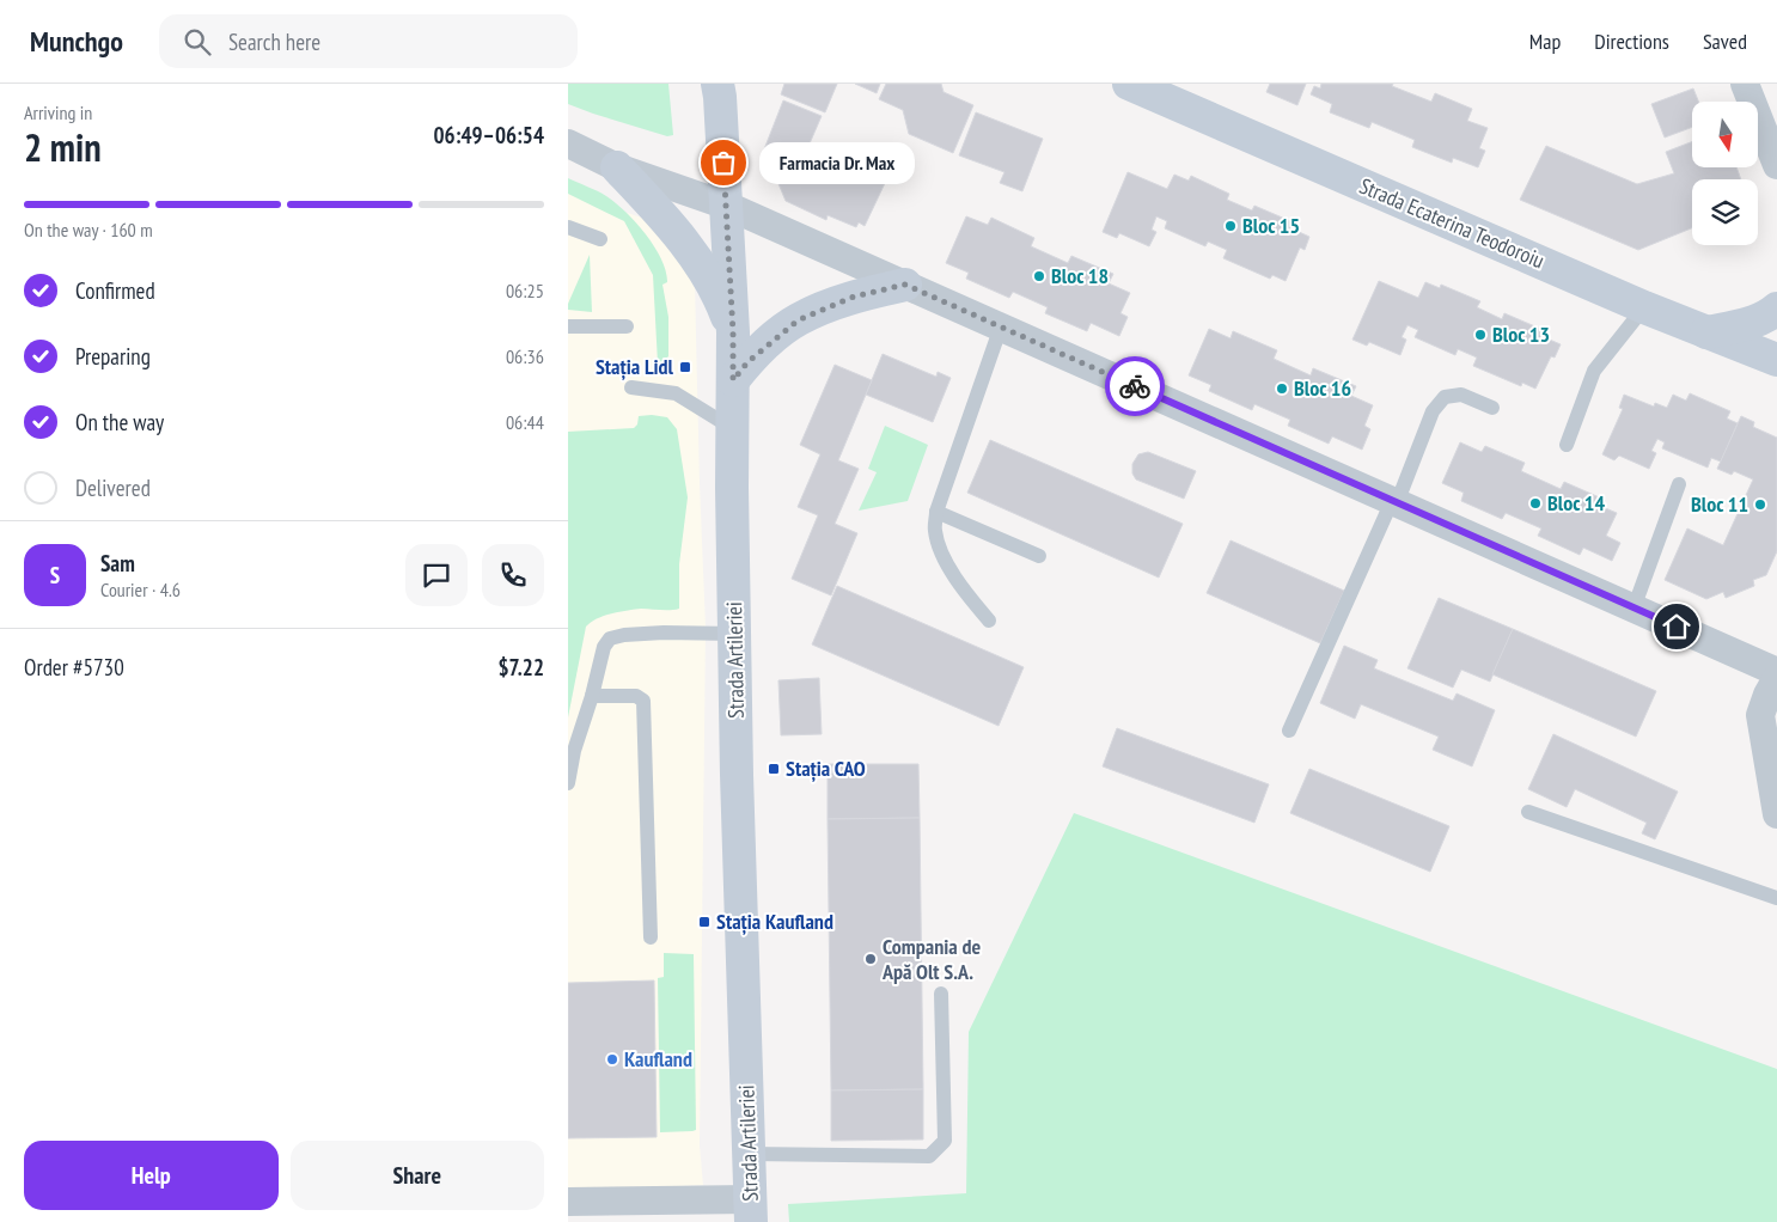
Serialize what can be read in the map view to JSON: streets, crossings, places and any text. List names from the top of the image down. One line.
{"streets":{"main road":["Strada Ecaterina Teodoroiu","Strada Artileriei"]},"places":{"other":["Farmacia Dr. Max","Bloc 15","Bloc 18","Bloc 13","Bloc 16","Bloc 14","Bloc 11","Compania de Apă Olt S.A.","Kaufland"],"transit":["Stația Lidl","Stația CAO","Stația Kaufland"]},"north":"bottom","page":{"header":"Munchgo","search":"Search here","nav":["Map","Directions","Saved"],"heading":["2 min","Arriving in","06:49–06:54"],"panel":["Sam","Courier · 4.6","Order #5730","$7.22"],"bubble":"Farmacia Dr. Max","bar":"On the way · 160 m","list":[["Confirmed","06:25"],["Preparing","06:36"],["On the way","06:44"],"Delivered"],"round":"S","buttons":["Help","Share"]}}
